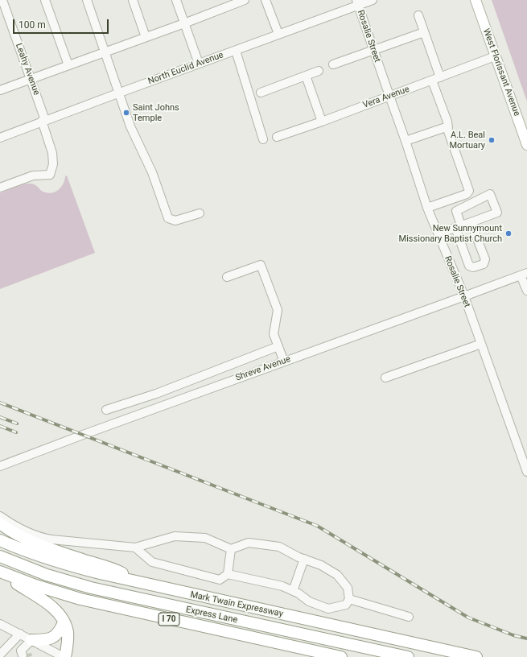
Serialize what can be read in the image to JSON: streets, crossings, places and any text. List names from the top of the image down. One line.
{"streets":{"highway":["Mark Twain Expressway","Express Lane","I 70"],"main road":["West Florissant Avenue"],"street":["Rosalie Street","North Euclid Avenue","Leahy Avenue","Vera Avenue","Shreve Avenue"]},"crossings":[["Rosalie Street","North Euclid Avenue"],["Rosalie Street","Vera Avenue"],["Rosalie Street","Shreve Avenue"],["North Euclid Avenue","Leahy Avenue"],["West Florissant Avenue","Vera Avenue"]],"places":["Saint Johns Temple","A.L. Beal Mortuary","New Sunnymount Missionary Baptist Church"],"scale_bar":"100 m"}
